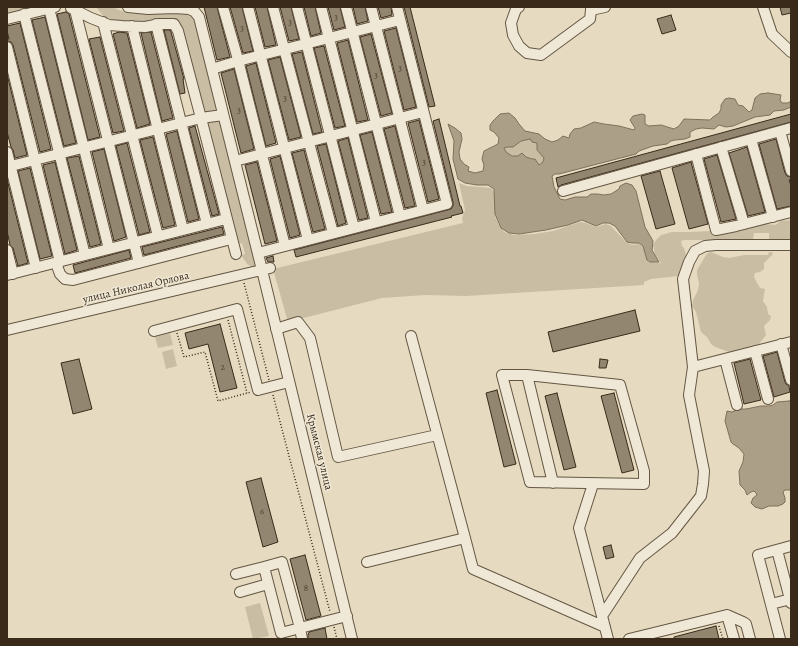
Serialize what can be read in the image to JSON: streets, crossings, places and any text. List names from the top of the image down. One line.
{"streets":{"street":["улица Николая Орлова","Крымская улица"]},"crossings":[["улица Николая Орлова","Крымская улица"]],"house_numbers":["3","3","3","3","3","3","3","3","2","6","8"]}
